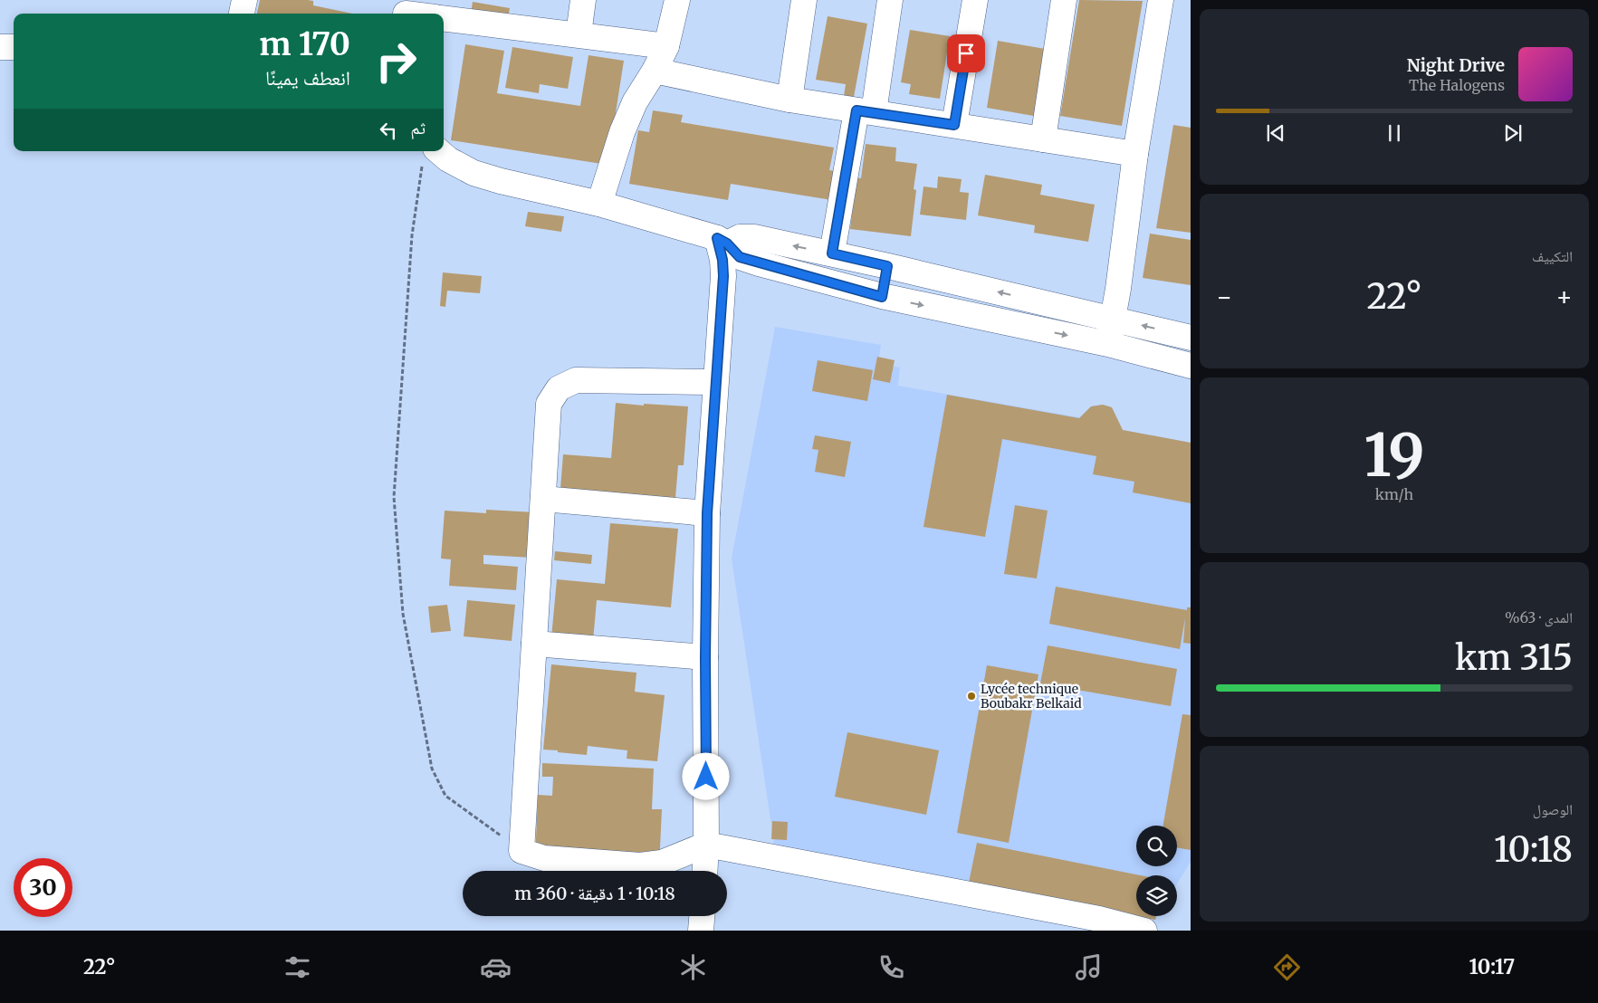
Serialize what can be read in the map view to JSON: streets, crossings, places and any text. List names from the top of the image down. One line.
{"places":["Lycée technique Boubakr Belkaid"],"page":{"turn":["170 m","انعطف يمينًا"],"song":["Night Drive","The Halogens"],"then":"ثم","tile":["التكييف",["19","km/h"],["المدى · 63%","315 km"],["الوصول","10:18"]],"heat":["−","22°","+"],"limit":"30","trip":"10:18 · 1 دقيقة · 360 m","tabs":["10:17","22°"]}}
